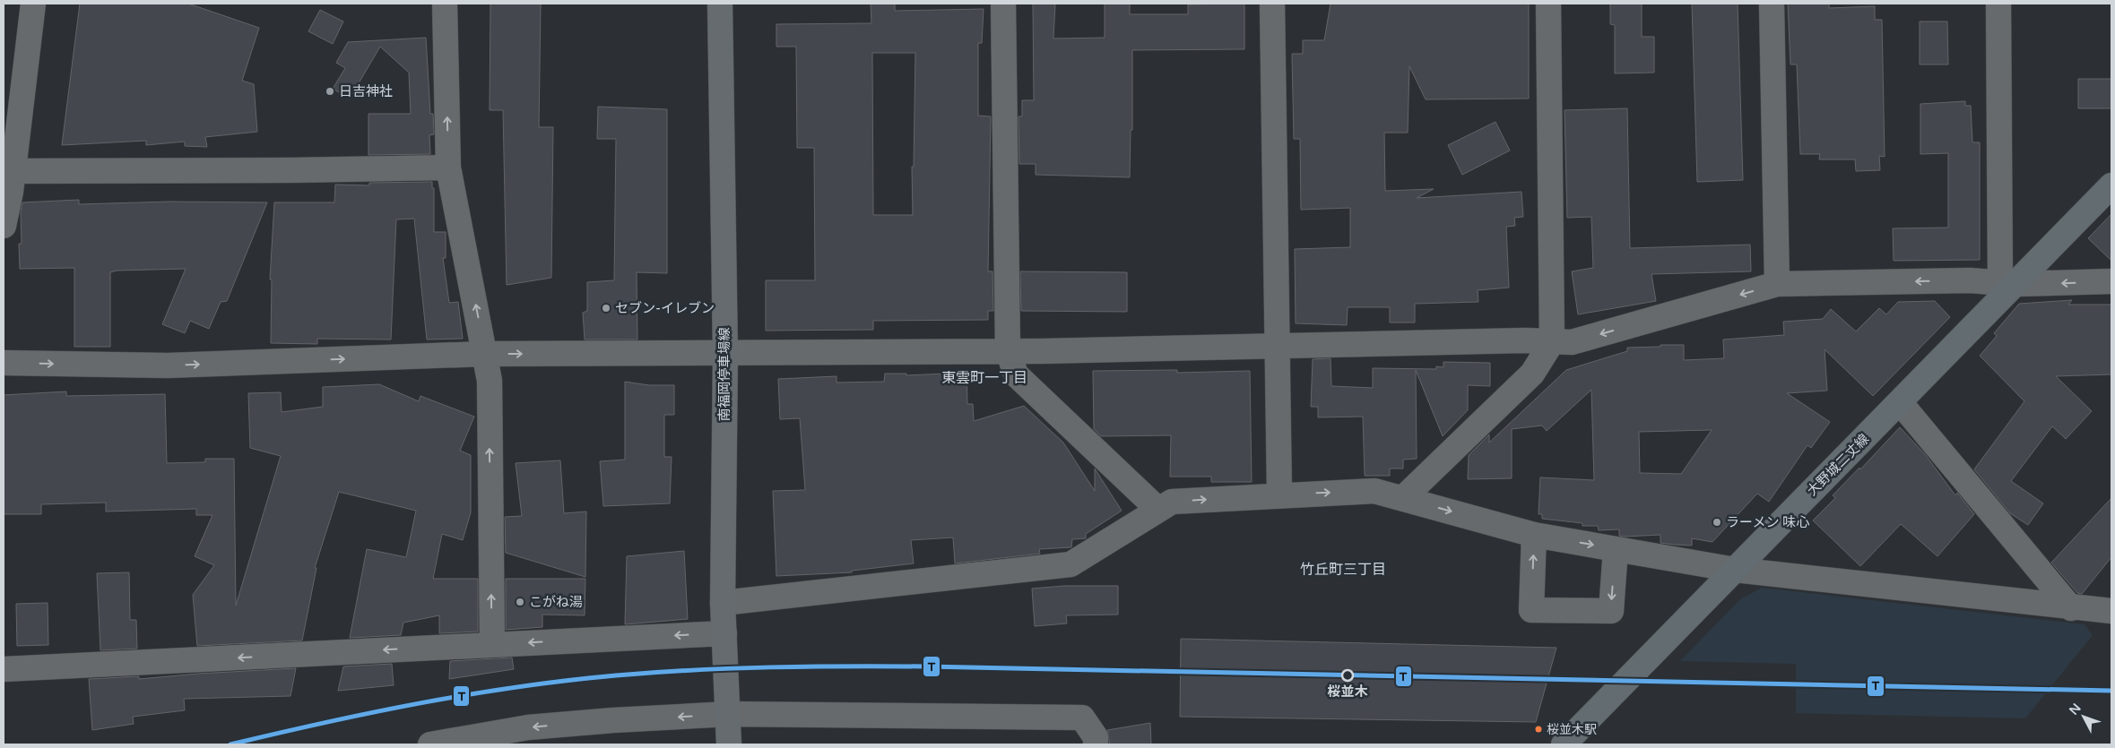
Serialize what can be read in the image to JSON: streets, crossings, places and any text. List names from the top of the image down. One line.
{"streets":{"main road":["南福岡停車場線","大野城二丈線"]},"districts":["東雲町一丁目","竹丘町三丁目"],"places":["日吉神社","セブン-イレブン","ラーメン 味心","こがね湯","桜並木","桜並木駅"],"lines":["transit line T"],"north":"top left"}
